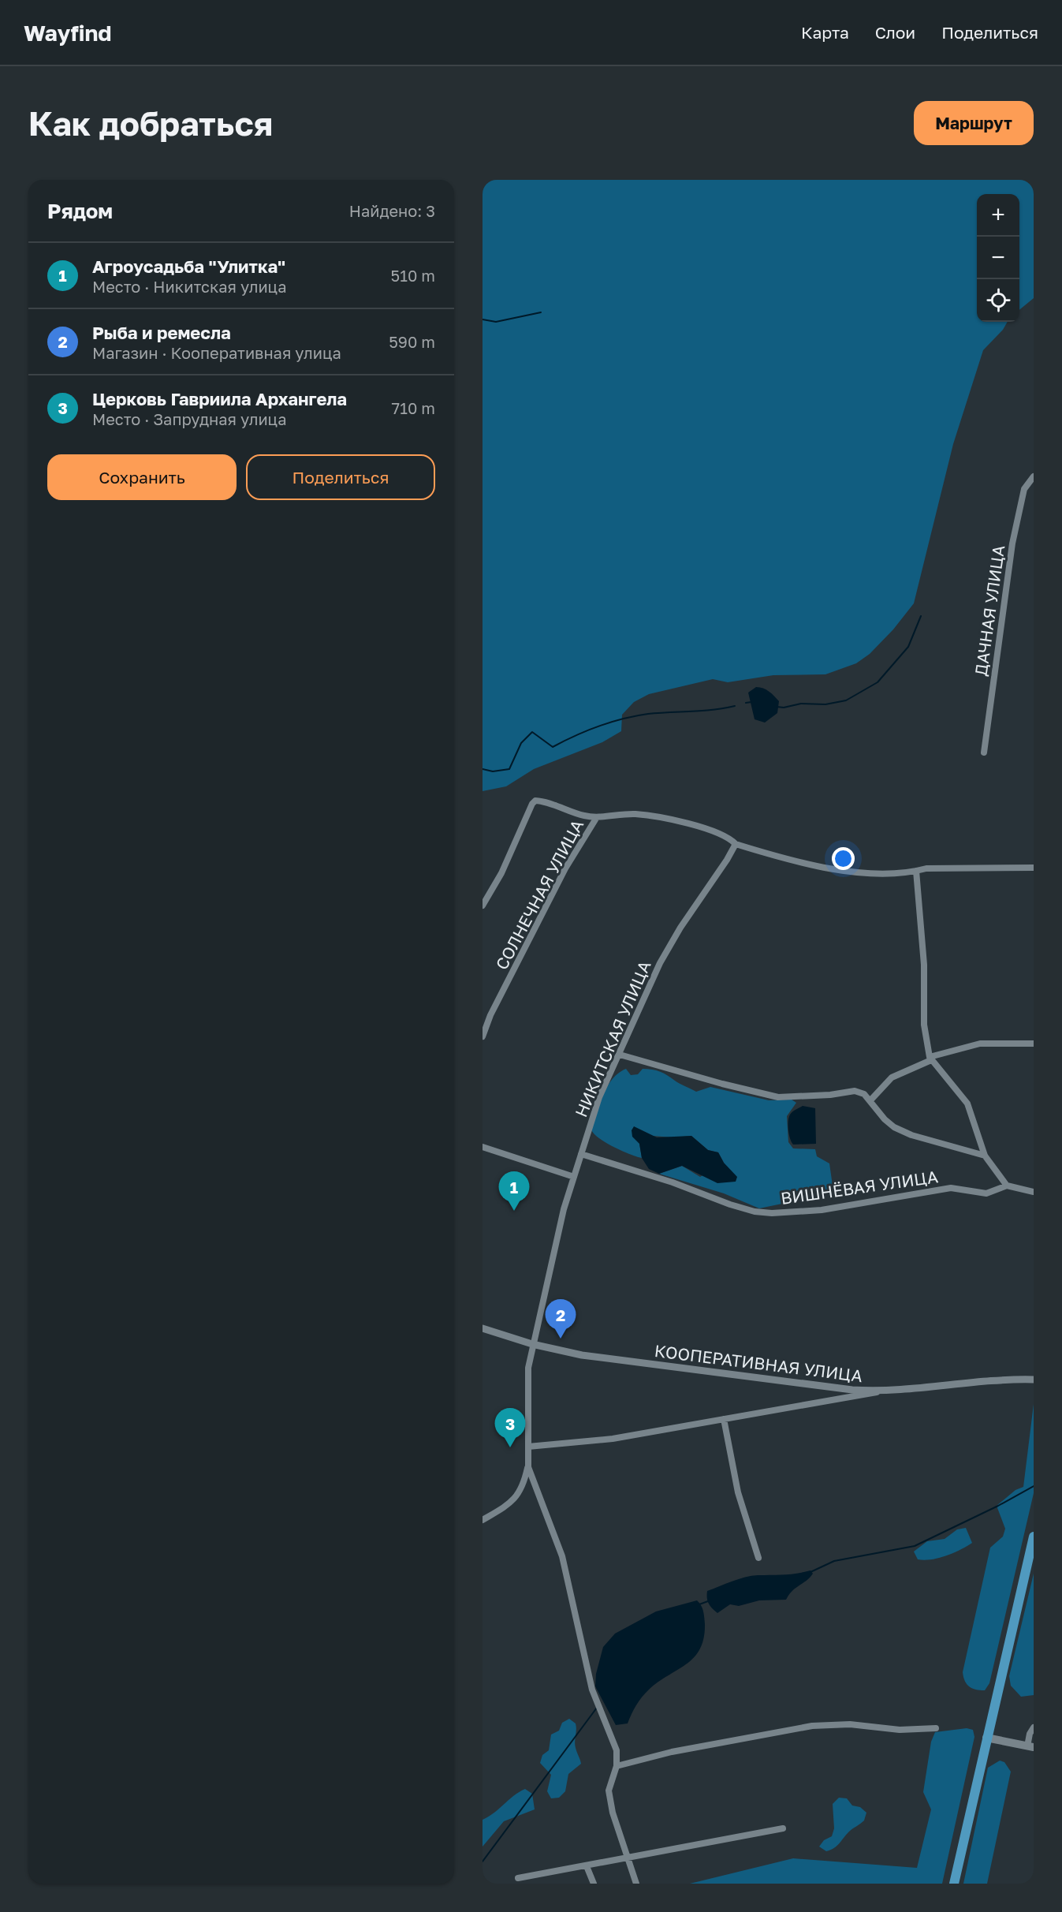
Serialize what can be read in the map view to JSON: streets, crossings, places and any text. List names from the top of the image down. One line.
{"streets":{"street":["ДАЧНАЯ УЛИЦА","СОЛНЕЧНАЯ УЛИЦА","НИКИТСКАЯ УЛИЦА","ВИШНЁВАЯ УЛИЦА","КООПЕРАТИВНАЯ УЛИЦА"]},"crossings":[["НИКИТСКАЯ УЛИЦА","ВИШНЁВАЯ УЛИЦА"],["НИКИТСКАЯ УЛИЦА","КООПЕРАТИВНАЯ УЛИЦА"]],"page":{"header":"Wayfind","nav":["Карта","Слои","Поделиться"],"buttons":["Маршрут",["Сохранить","Поделиться"]],"title":"Как добраться","heading":["Рядом","Найдено: 3"],"map_buttons":["+","−"],"list":[{"mark":"1","name":"Агроусадьба \"Улитка\"","note":"Место · Никитская улица","value":"510 m"},{"mark":"2","name":"Рыба и ремесла","note":"Магазин · Кооперативная улица","value":"590 m"},{"mark":"3","name":"Церковь Гавриила Архангела","note":"Место · Запрудная улица","value":"710 m"}],"pins":["1","2","3"]}}
